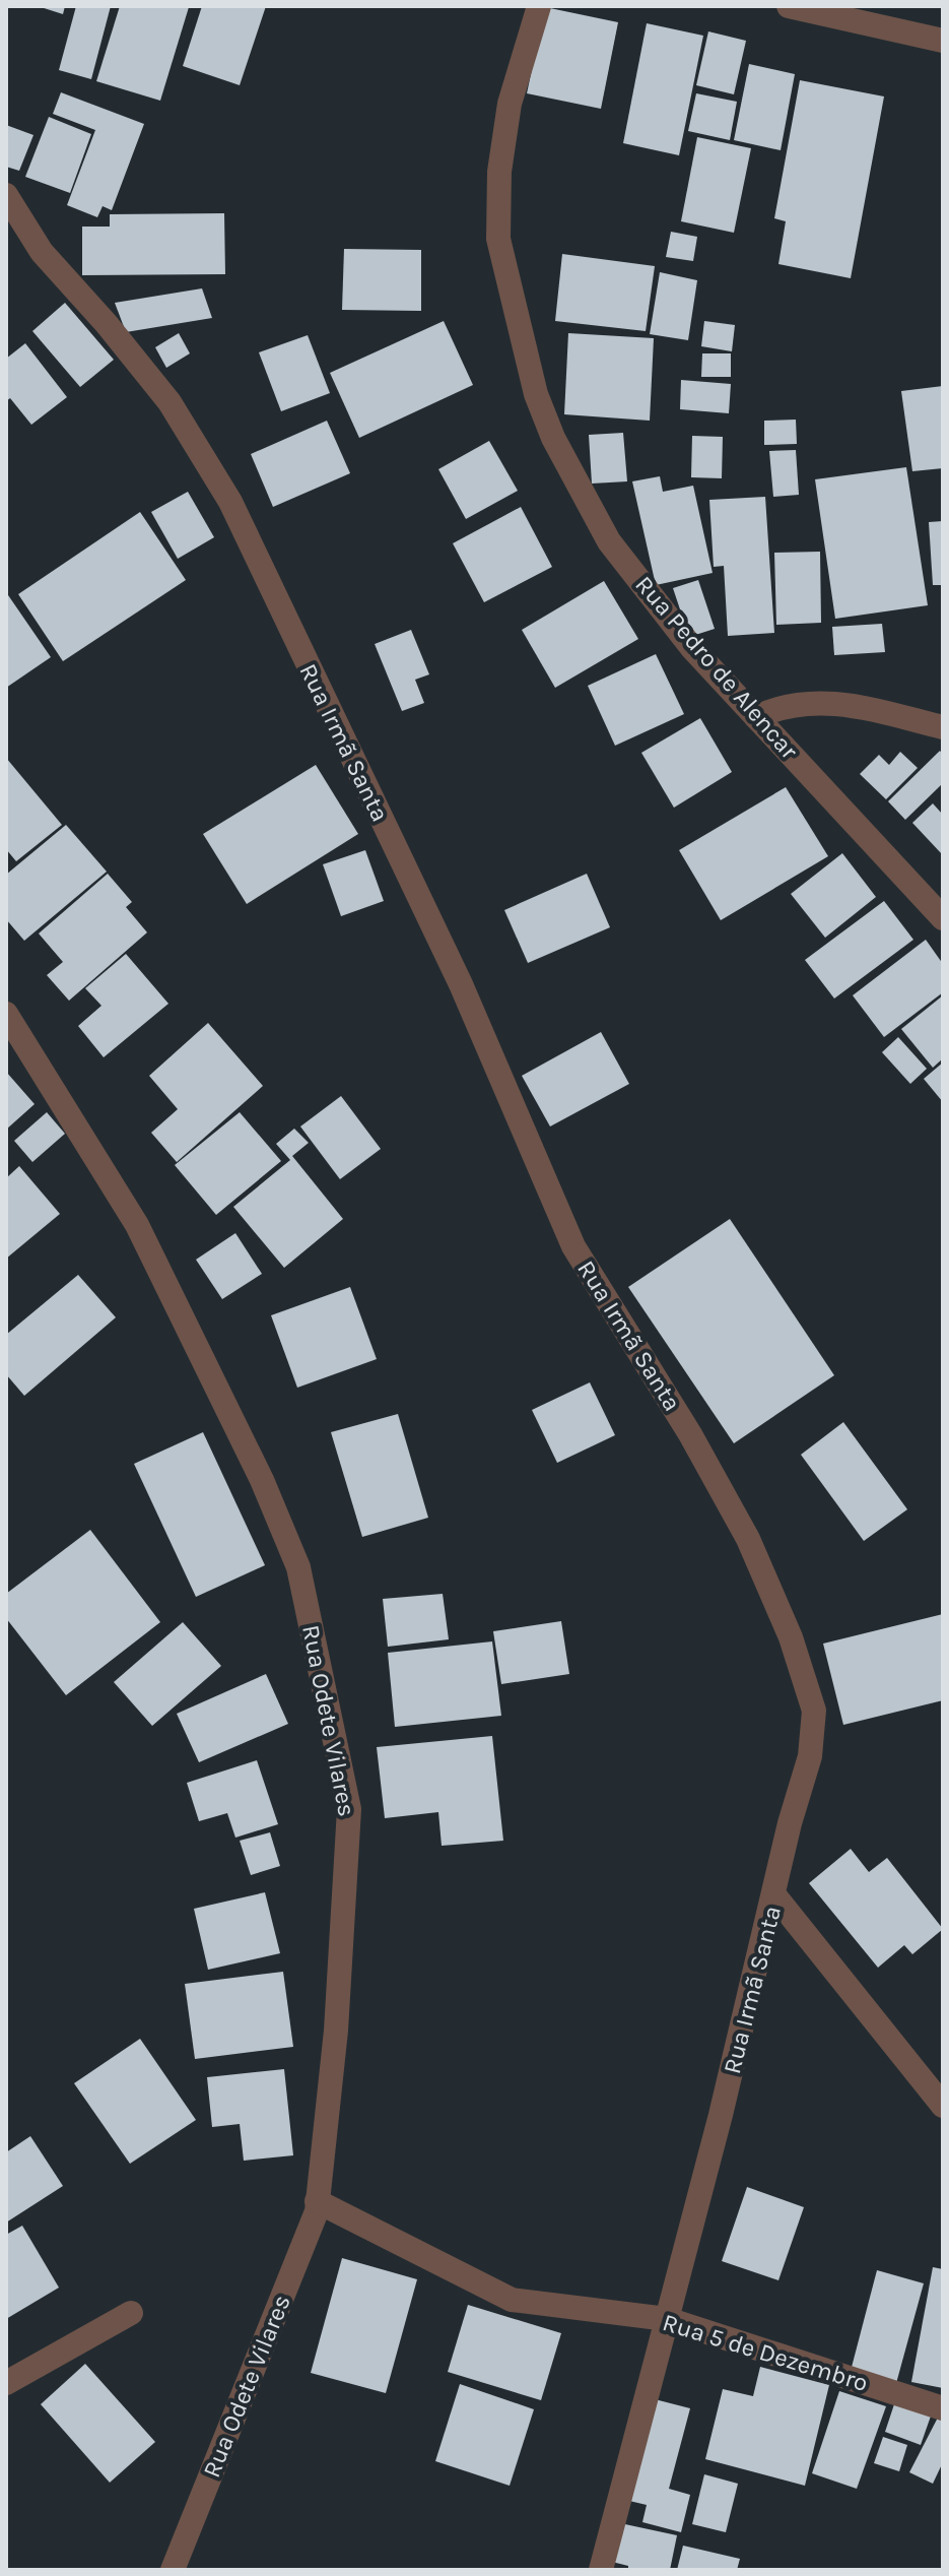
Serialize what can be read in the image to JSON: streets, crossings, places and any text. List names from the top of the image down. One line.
{"streets":{"street":["Rua Pedro de Alencar","Rua Irmã Santa","Rua Odete Vilares","Rua 5 de Dezembro"]},"crossings":[["Rua Irmã Santa","Rua 5 de Dezembro"],["Rua Odete Vilares","Rua 5 de Dezembro"]]}
